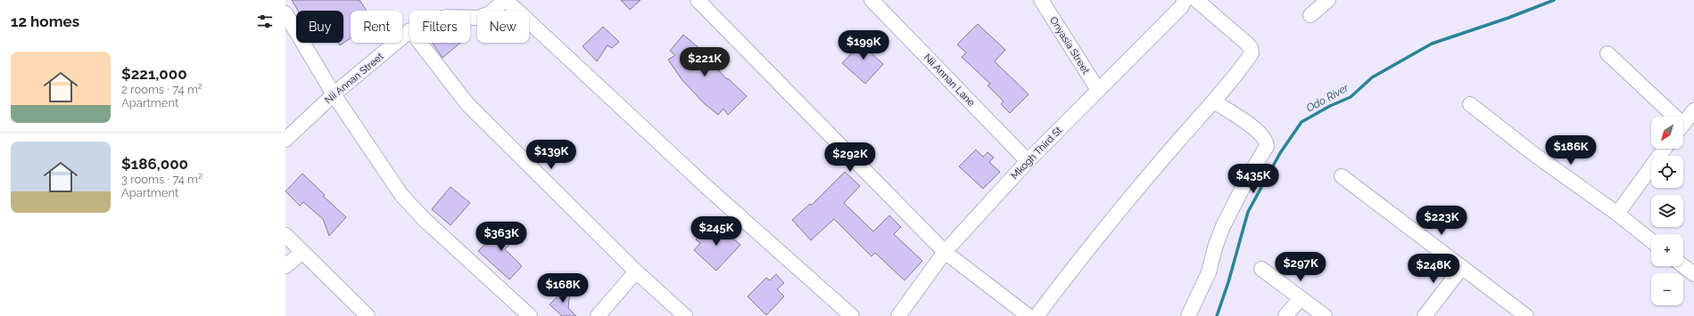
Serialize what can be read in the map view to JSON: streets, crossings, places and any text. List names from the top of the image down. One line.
{"streets":{"street":["Onyasia Street","Nii Annan Street","Nii Annan Lane","Mkogh Third St"]},"crossings":[["Onyasia Street","Mkogh Third St"],["Nii Annan Lane","Mkogh Third St"]],"water":["Odo River"],"north":"bottom left","page":{"heading":"12 homes","chip":["Buy","Rent","Filters","New"],"price":["$199K","$221K","$186K","$139K","$292K","$435K","$223K","$245K","$363K","$297K","$248K","$168K"],"list":[{"name":"$221,000","note":"2 rooms · 74 m² · Apartment"},{"name":"$186,000","note":"3 rooms · 74 m² · Apartment"}],"map_buttons":["+","−"]}}
